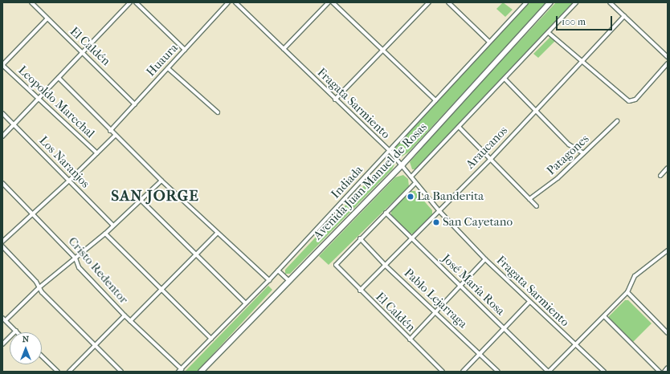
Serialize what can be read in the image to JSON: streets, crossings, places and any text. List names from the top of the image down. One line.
{"streets":{"main road":["Avenida Juan Manuel de Rosas"],"street":["El Caldén","Huaura","Leopoldo Marechal","Fragata Sarmiento","Araucanos","Patagones","Los Naranjos","Indiada","Cristo Redentor","José María Rosa","Pablo Lejarraga"]},"crossings":[["El Caldén","Huaura"],["El Caldén","Araucanos"],["El Caldén","Pablo Lejarraga"],["Fragata Sarmiento","Araucanos"],["Fragata Sarmiento","Avenida Juan Manuel de Rosas"],["Fragata Sarmiento","Indiada"],["Araucanos","José María Rosa"],["Araucanos","Pablo Lejarraga"],["Indiada","Cristo Redentor"]],"districts":["SAN JORGE"],"places":["La Banderita","San Cayetano"],"scale_bar":"100 m","north":"top"}
